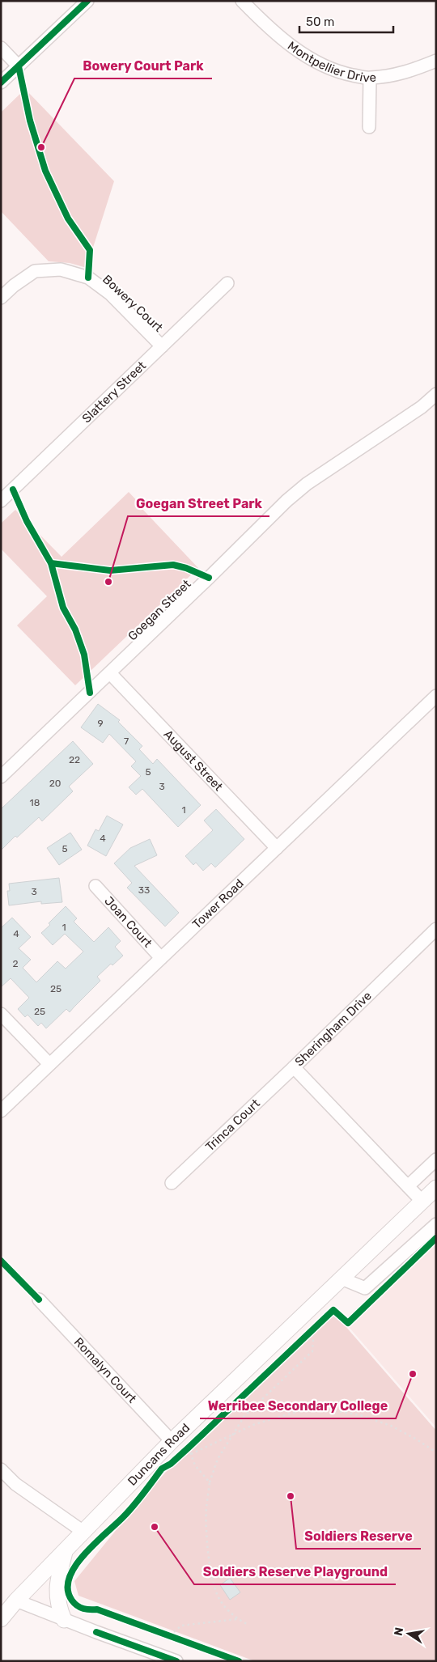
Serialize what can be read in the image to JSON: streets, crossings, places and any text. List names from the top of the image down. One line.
{"streets":{"main road":["Duncans Road"],"street":["Montpellier Drive","Bowery Court","Slattery Street","Goegan Street","August Street","Tower Road","Joan Court","Sheringham Drive","Trinca Court","Romalyn Court"]},"crossings":[["Bowery Court","Slattery Street"],["Goegan Street","August Street"],["August Street","Tower Road"],["Tower Road","Joan Court"],["Sheringham Drive","Trinca Court"],["Sheringham Drive","Duncans Road"],["Romalyn Court","Duncans Road"]],"places":["Bowery Court Park","Goegan Street Park","Werribee Secondary College","Soldiers Reserve","Soldiers Reserve Playground"],"house_numbers":["9","7","22","5","20","3","18","1","4","5","33","3","1","4","2","25","25"],"scale_bar":"50 m","north":"left"}
